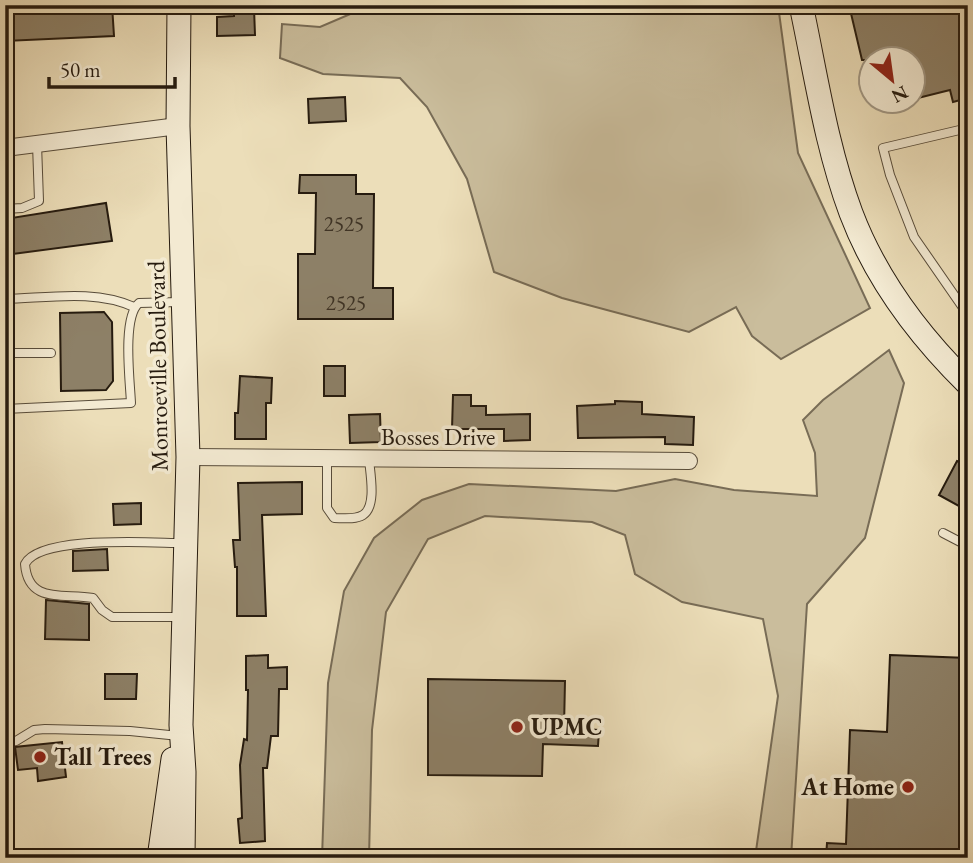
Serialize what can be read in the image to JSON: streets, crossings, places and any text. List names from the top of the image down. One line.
{"streets":{"main road":["Monroeville Boulevard"],"street":["Bosses Drive"]},"crossings":[["Monroeville Boulevard","Bosses Drive"]],"places":["UPMC","Tall Trees","At Home"],"house_numbers":["2525","2525"],"scale_bar":"50 m","north":"bottom right"}
